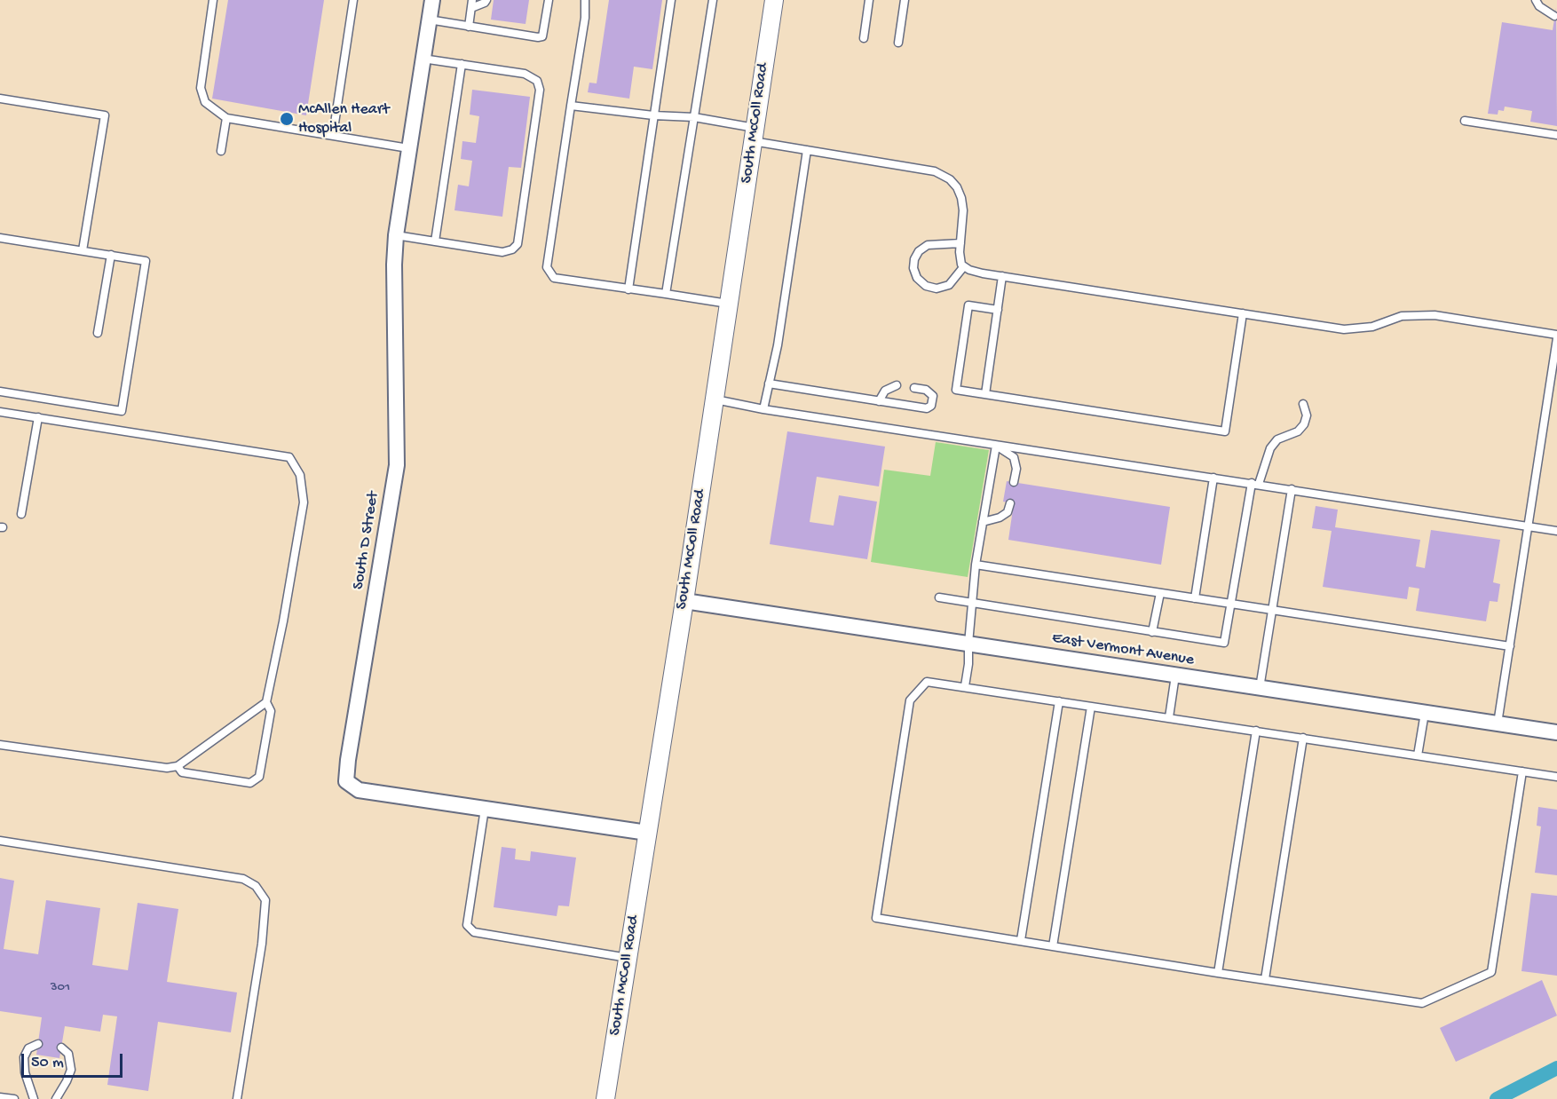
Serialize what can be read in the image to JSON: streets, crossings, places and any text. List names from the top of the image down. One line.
{"streets":{"street":["South McColl Road","South D Street","East Vermont Avenue"]},"crossings":[["South McColl Road","South D Street"],["South McColl Road","East Vermont Avenue"]],"places":["McAllen Heart Hospital"],"house_numbers":["301"],"scale_bar":"50 m"}
